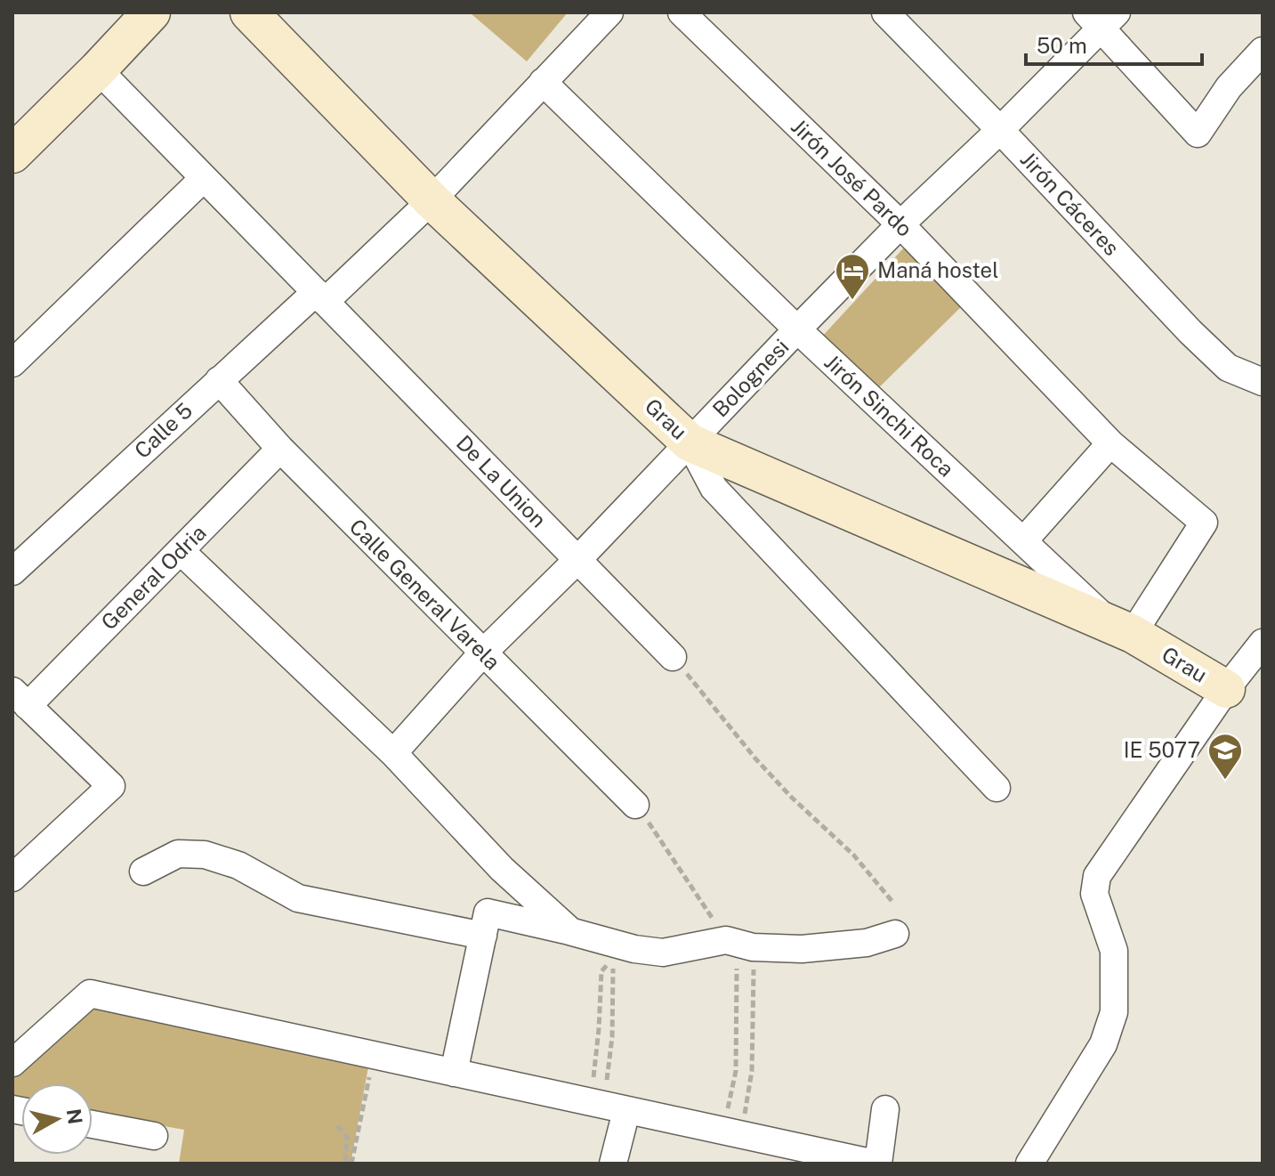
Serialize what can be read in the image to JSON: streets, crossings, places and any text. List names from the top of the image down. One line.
{"streets":{"street":["Jirón José Pardo","Jirón Cáceres","Bolognesi","Jirón Sinchi Roca","Grau","Calle 5","De La Union","General Odria","Calle General Varela"]},"crossings":[["Jirón José Pardo","Bolognesi"],["Jirón José Pardo","Jirón Sinchi Roca"],["Jirón José Pardo","Grau"],["Jirón Cáceres","Bolognesi"],["Bolognesi","Jirón Sinchi Roca"],["Bolognesi","Grau"],["Bolognesi","De La Union"],["Bolognesi","Calle General Varela"],["Jirón Sinchi Roca","Grau"],["Jirón Sinchi Roca","Calle 5"],["Grau","Calle 5"],["Calle 5","De La Union"],["Calle 5","Calle General Varela"],["General Odria","Calle General Varela"]],"places":{"hotel":["Maná hostel"],"school or university":["IE 5077"]},"scale_bar":"50 m","north":"right"}
